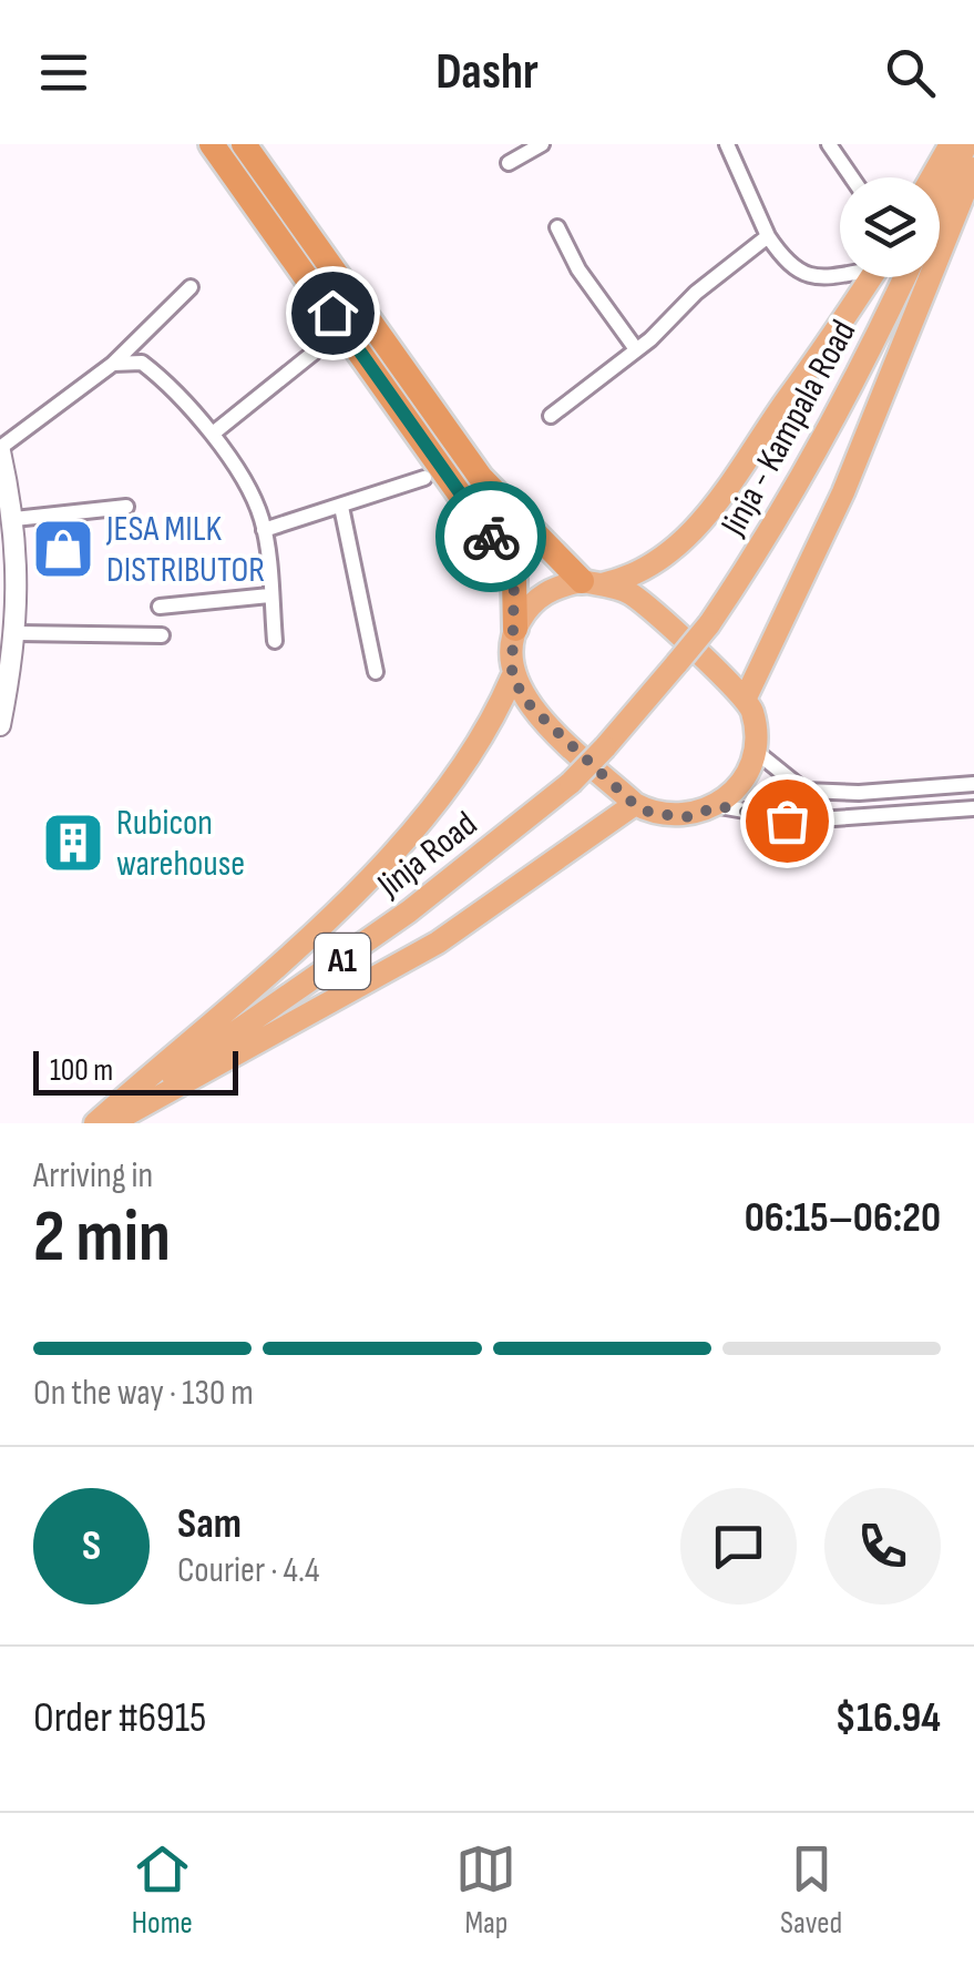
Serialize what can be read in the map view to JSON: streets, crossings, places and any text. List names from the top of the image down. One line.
{"streets":{"highway":["Jinja - Kampala Road","Jinja Road","A1"]},"crossings":[["Jinja - Kampala Road","Jinja Road"]],"places":{"shop":["JESA MILK DISTRIBUTOR"],"building":["Rubicon warehouse"]},"scale_bar":"100 m","page":{"header":"Dashr","scale":"100 m","heading":["2 min","Arriving in","06:15–06:20"],"panel":["Sam","Courier · 4.4","Order #6915","$16.94"],"bar":"On the way · 130 m","round":"S","tabs":["Home","Map","Saved"]}}
